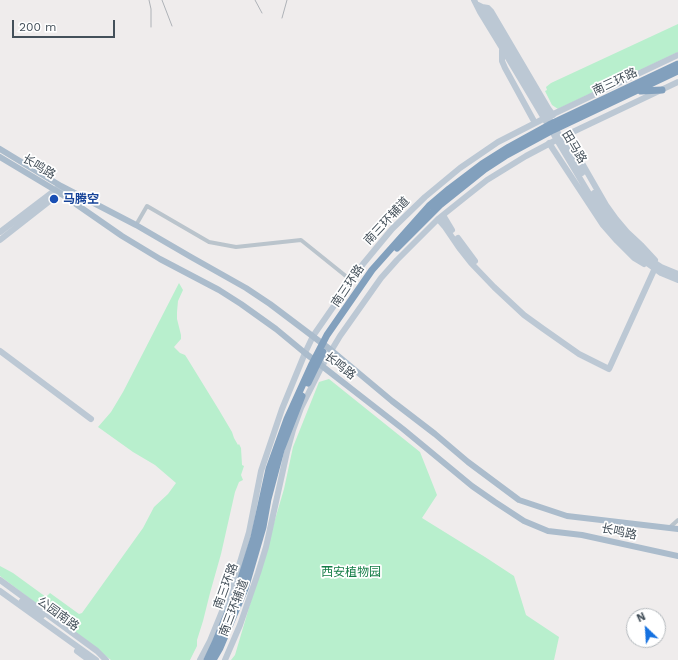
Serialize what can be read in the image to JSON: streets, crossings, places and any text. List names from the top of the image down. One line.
{"streets":{"highway":["南三环路"],"main road":["田马路","长鸣路","南三环辅道","公园南路"]},"crossings":[["长鸣路","南三环辅道"]],"parks":["西安植物园"],"places":["马腾空"],"scale_bar":"200 m","north":"top left"}
